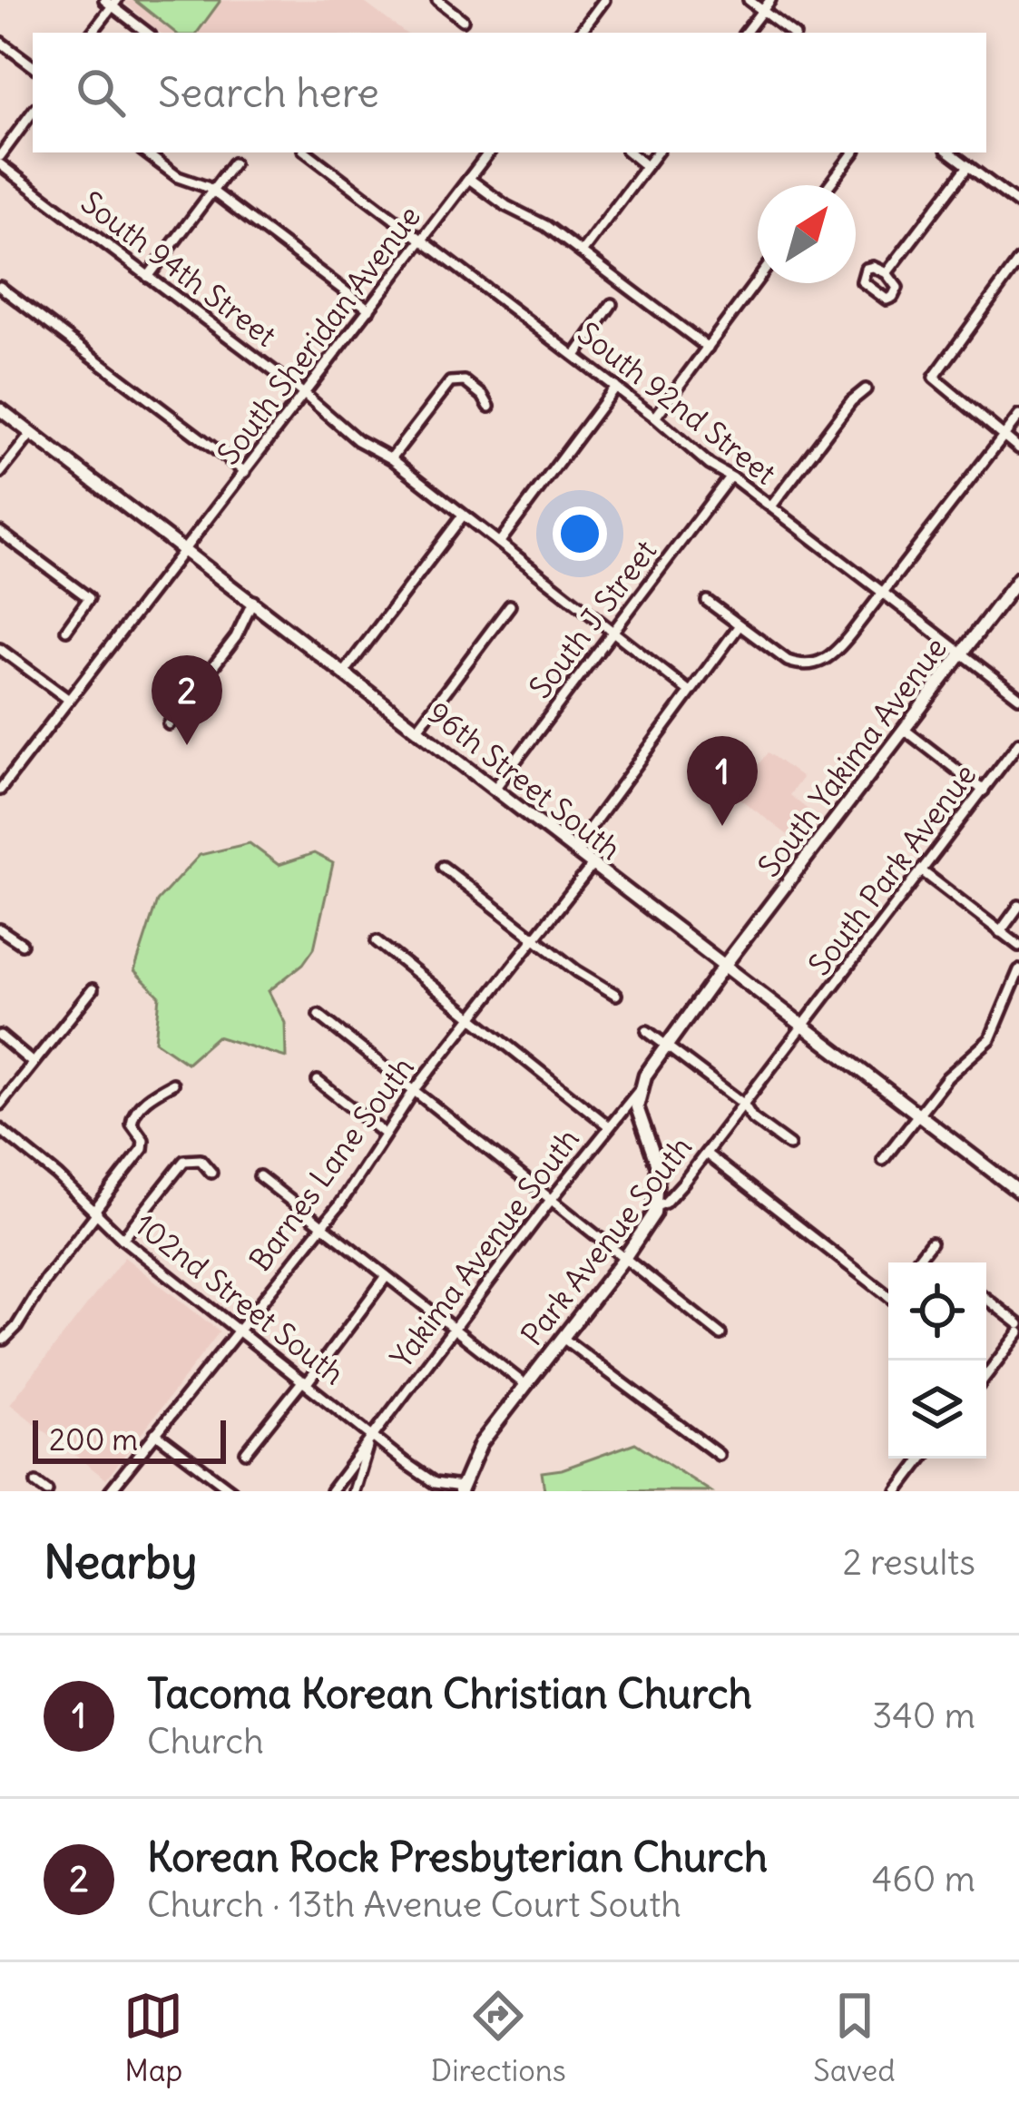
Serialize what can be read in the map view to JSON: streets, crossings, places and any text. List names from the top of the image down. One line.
{"streets":{"main road":["South Yakima Avenue","96th Street South","Park Avenue South","Yakima Avenue South"],"street":["South 94th Street","South Sheridan Avenue","South 92nd Street","South J Street","South Park Avenue","Barnes Lane South","102nd Street South"]},"crossings":[["South 94th Street","South Sheridan Avenue"],["South 94th Street","South J Street"],["South Sheridan Avenue","South 92nd Street"],["South Sheridan Avenue","96th Street South"],["South 92nd Street","South J Street"],["South 92nd Street","South Yakima Avenue"],["South J Street","96th Street South"],["South Yakima Avenue","96th Street South"],["South Yakima Avenue","Yakima Avenue South"],["96th Street South","South Park Avenue"],["96th Street South","Barnes Lane South"],["96th Street South","Park Avenue South"],["96th Street South","Yakima Avenue South"],["South Park Avenue","Park Avenue South"],["Barnes Lane South","102nd Street South"],["Park Avenue South","102nd Street South"],["Yakima Avenue South","102nd Street South"]],"scale_bar":"200 m","north":"top right","page":{"search":"Search here","pins":["2","1"],"scale":"200 m","heading":["Nearby","2 results"],"list":[{"mark":"1","name":"Tacoma Korean Christian Church","note":"Church","value":"340 m"},{"mark":"2","name":"Korean Rock Presbyterian Church","note":"Church · 13th Avenue Court South","value":"460 m"}],"nav":["Map","Directions","Saved"]}}
